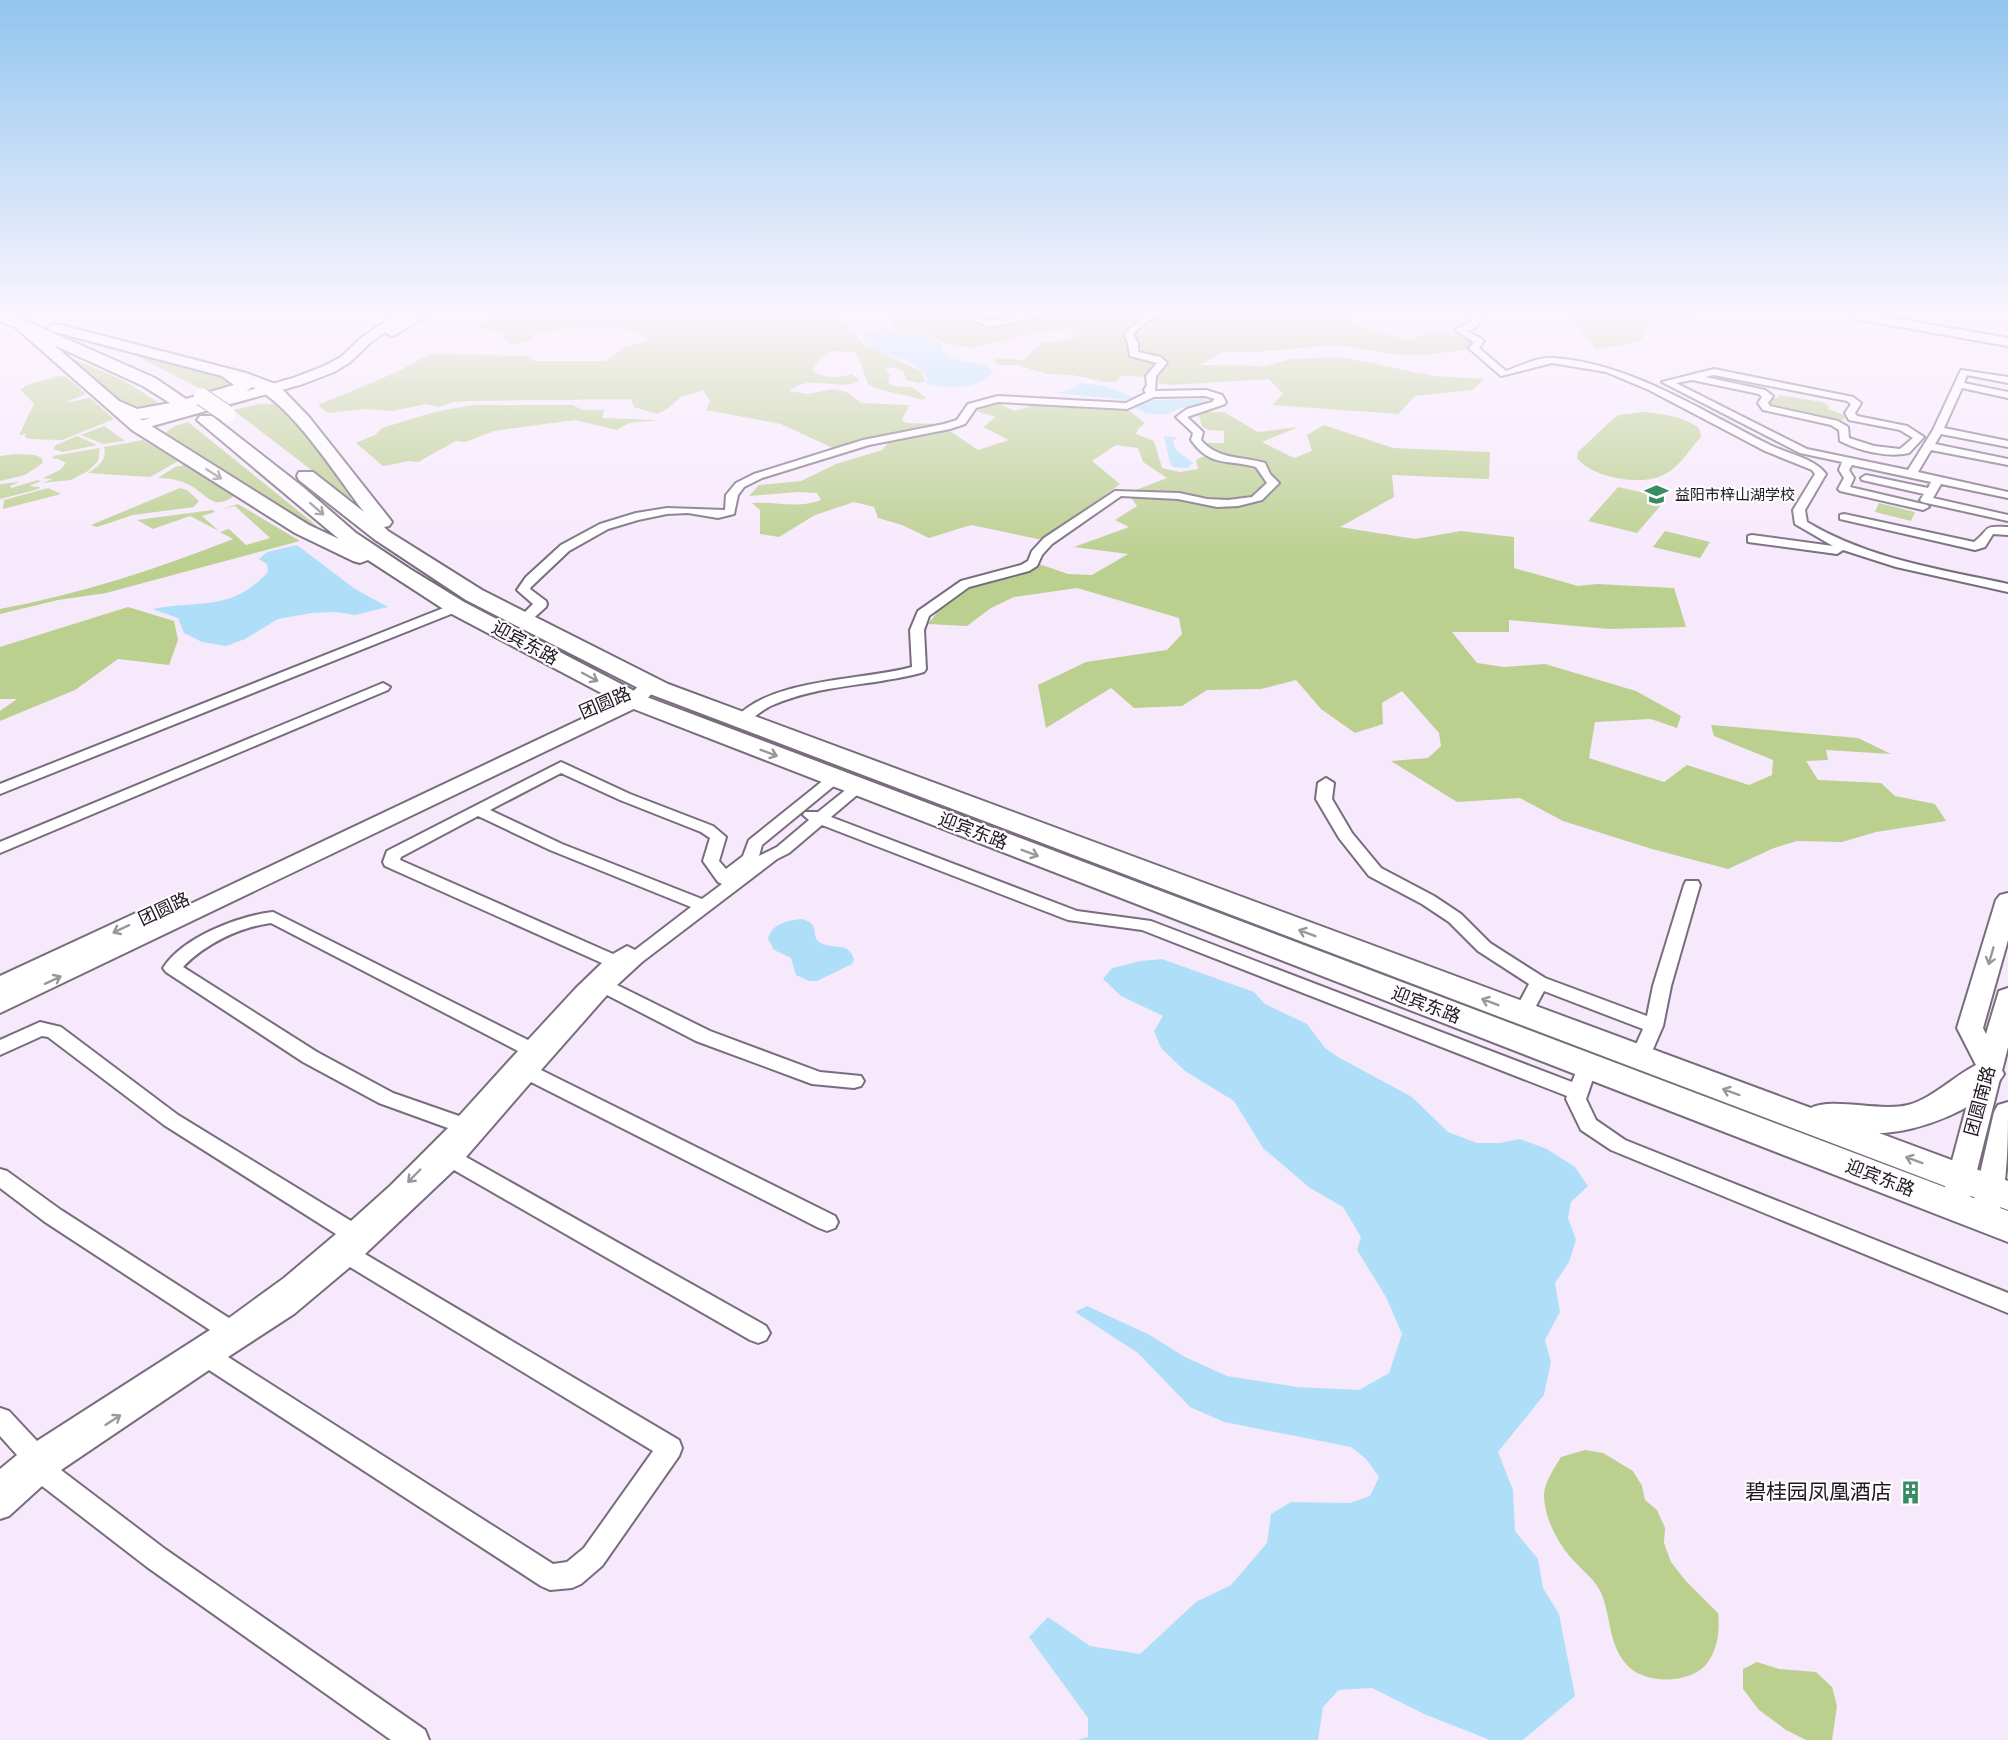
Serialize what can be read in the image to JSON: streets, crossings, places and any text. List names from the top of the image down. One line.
{"streets":{"highway":["迎宾东路"],"street":["团圆路","团圆南路"]},"crossings":[["迎宾东路","团圆路"],["迎宾东路","团圆南路"]],"places":{"school or university":["益阳市梓山湖学校"],"building":["碧桂园凤凰酒店"]}}
